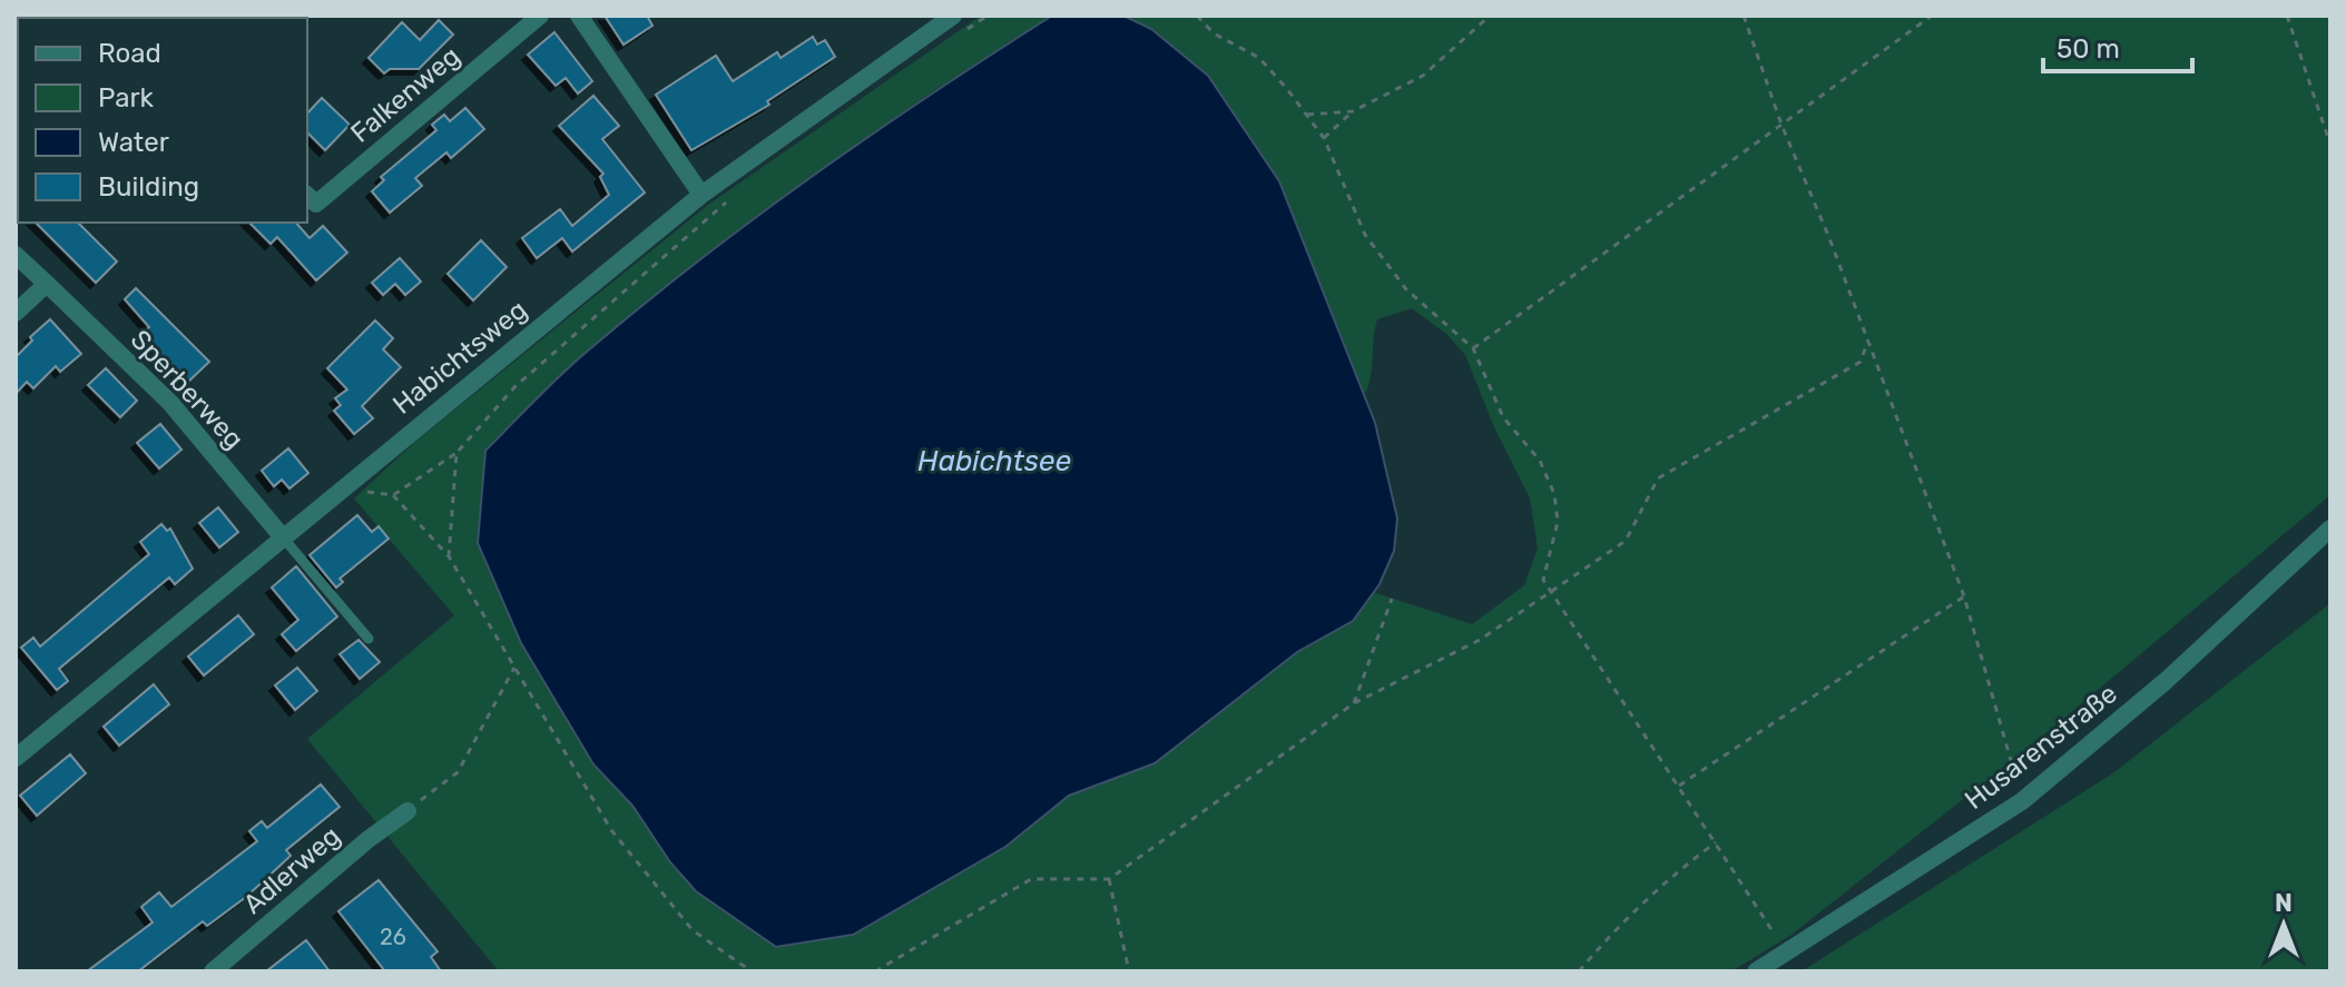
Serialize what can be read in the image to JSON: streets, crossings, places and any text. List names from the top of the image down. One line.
{"streets":{"street":["Falkenweg","Habichtsweg","Sperberweg","Husarenstraße","Adlerweg"]},"crossings":[["Habichtsweg","Sperberweg"]],"water":["Habichtsee"],"house_numbers":["26"],"legend":["Road","Park","Water","Building"],"scale_bar":"50 m","north":"top"}
